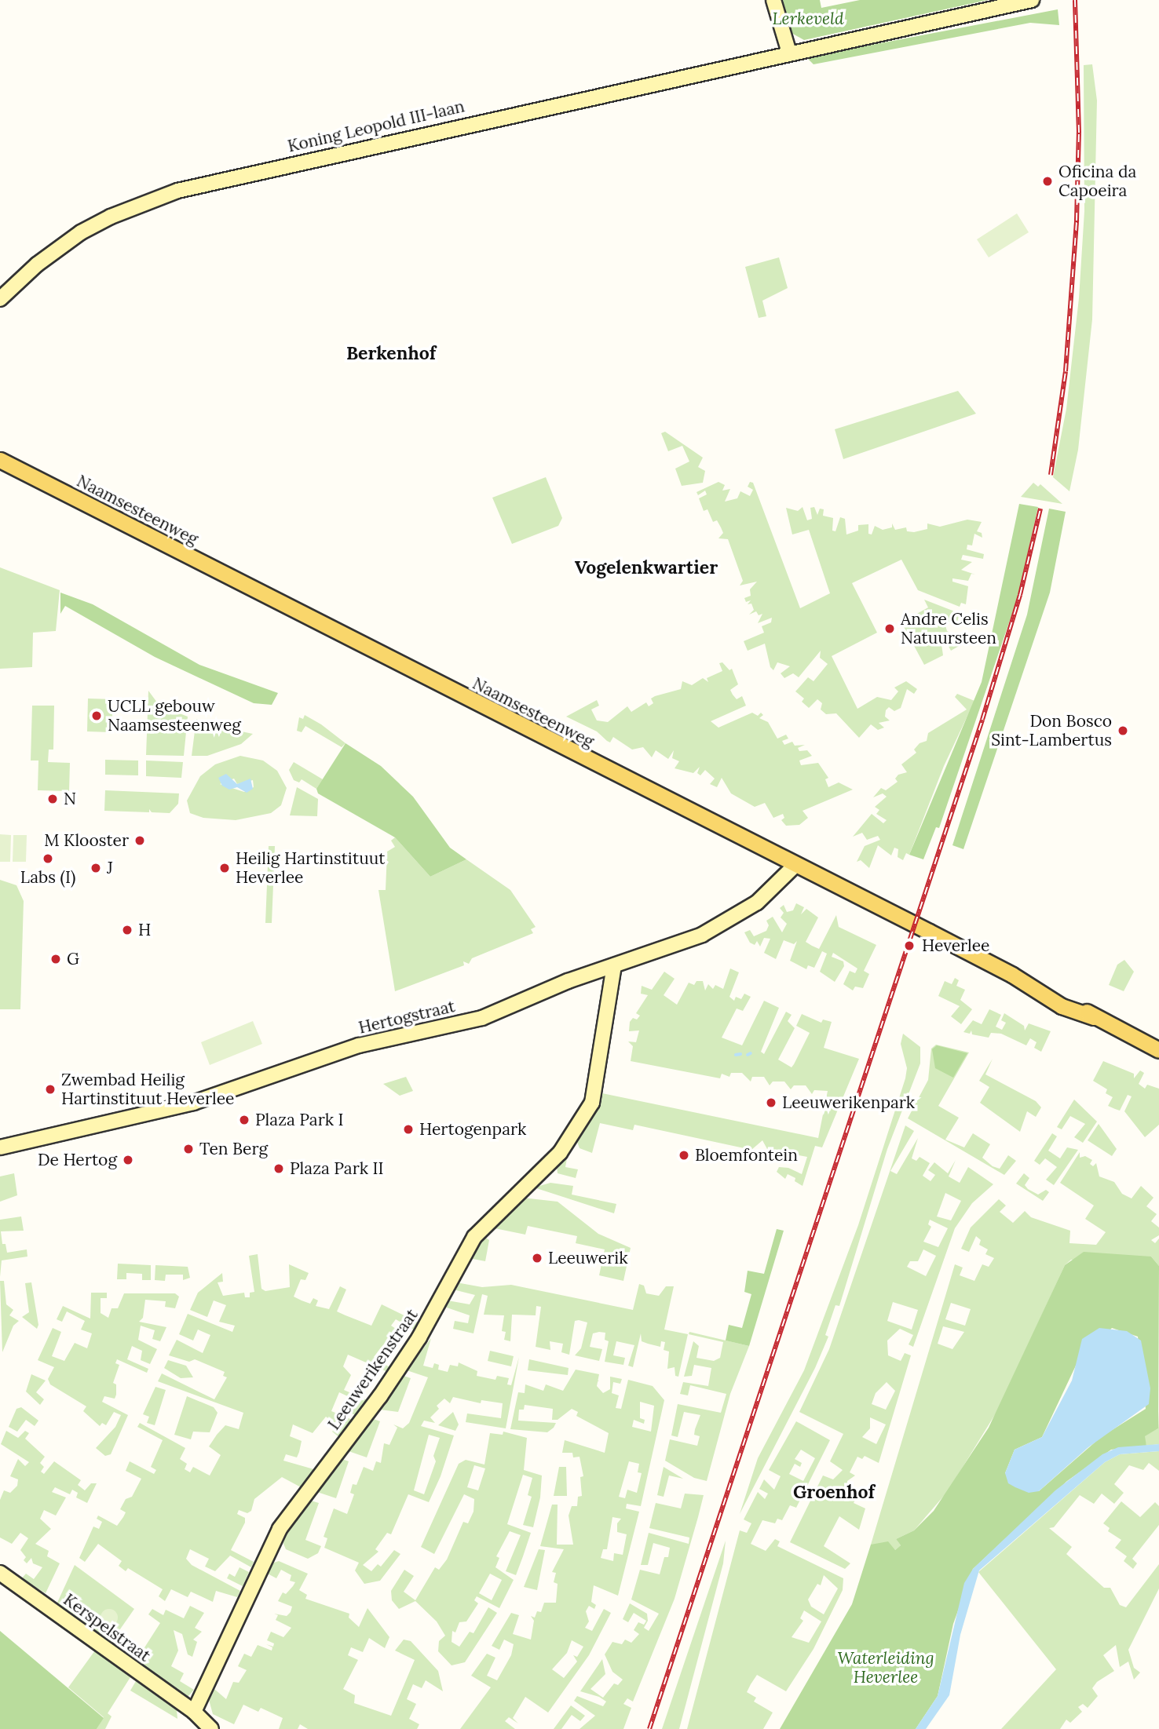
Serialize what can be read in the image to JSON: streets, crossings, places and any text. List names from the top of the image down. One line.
{"streets":{"main road":["Naamsesteenweg"],"street":["Koning Leopold III-laan","Hertogstraat","Leeuwerikenstraat","Kerspelstraat"]},"crossings":[["Naamsesteenweg","Hertogstraat"],["Hertogstraat","Leeuwerikenstraat"],["Leeuwerikenstraat","Kerspelstraat"]],"districts":["Berkenhof","Vogelenkwartier","Groenhof"],"parks":["Lerkeveld","Waterleiding Heverlee"],"places":["Oficina da Capoeira","Andre Celis Natuursteen","UCLL gebouw Naamsesteenweg","Don Bosco Sint-Lambertus","N","M Klooster","Labs (I)","J","Heilig Hartinstituut Heverlee","H","Heverlee","G","Zwembad Heilig Hartinstituut Heverlee","Leeuwerikenpark","Plaza Park I","Hertogenpark","Ten Berg","Bloemfontein","De Hertog","Plaza Park II","Leeuwerik"]}
